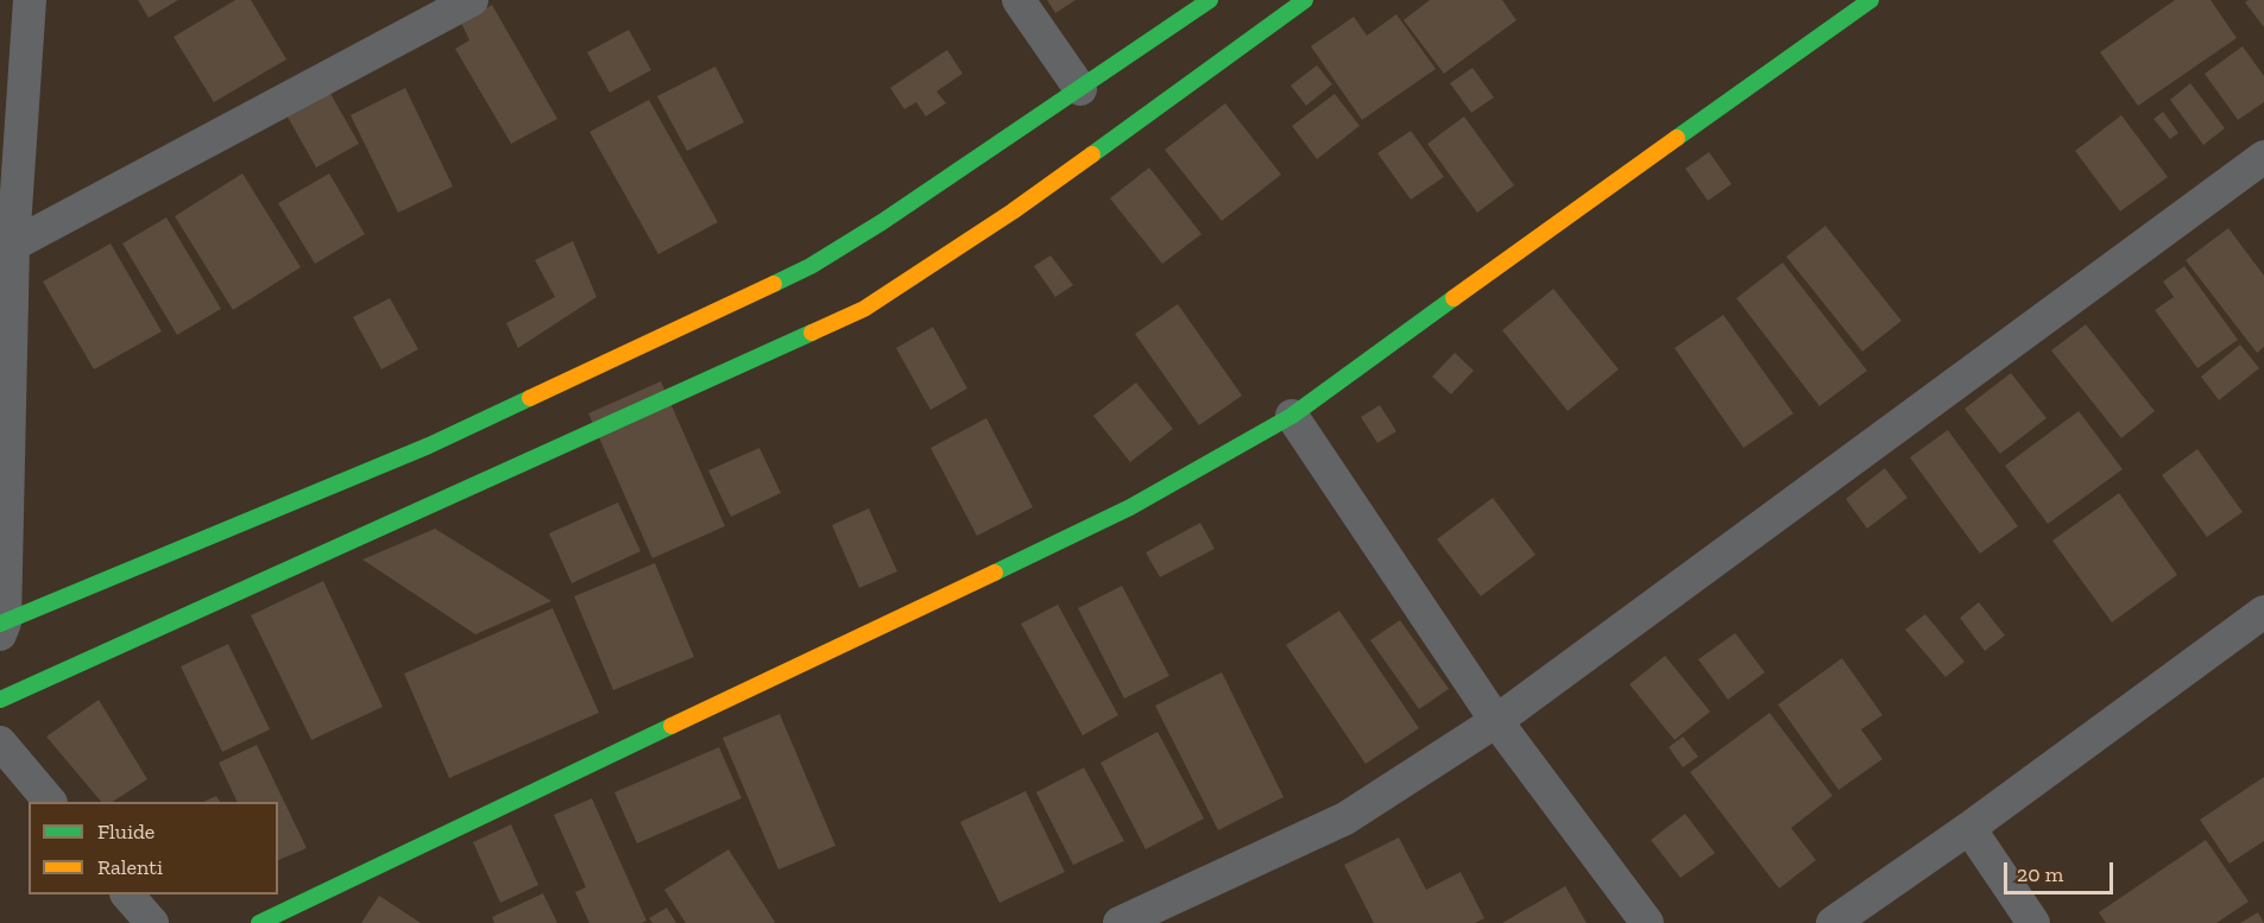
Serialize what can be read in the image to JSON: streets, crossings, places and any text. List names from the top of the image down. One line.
{"legend":["Fluide","Ralenti"],"scale_bar":"20 m"}
